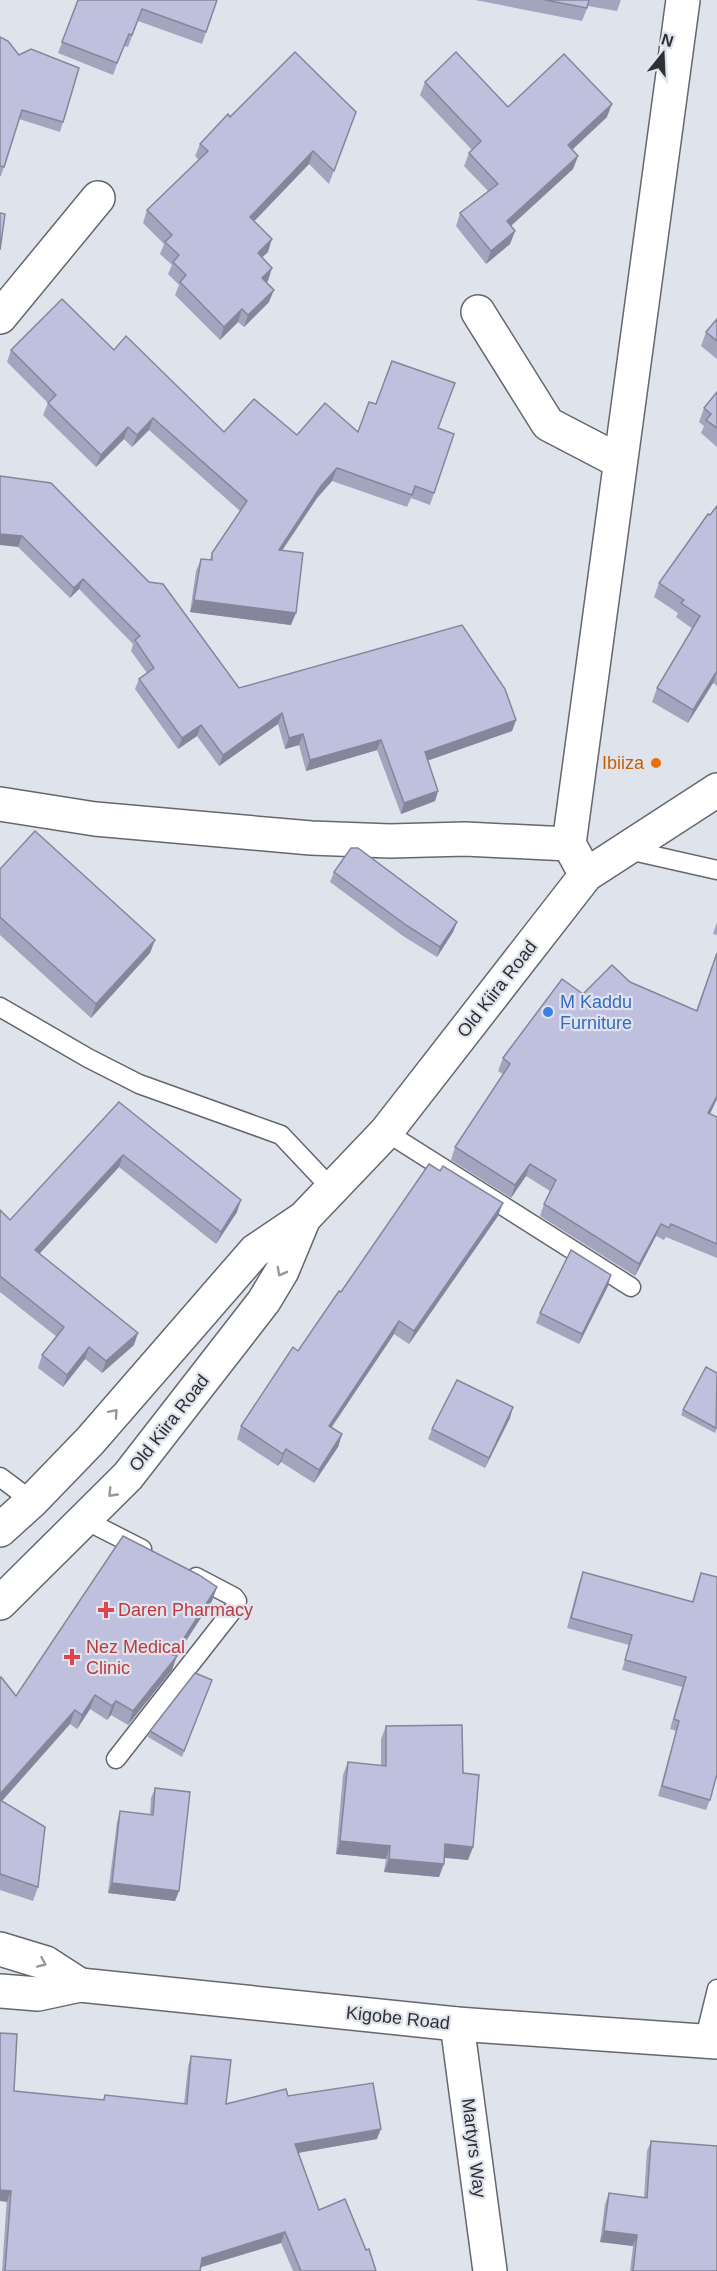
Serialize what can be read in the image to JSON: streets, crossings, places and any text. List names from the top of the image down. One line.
{"streets":{"street":["Old Kiira Road","Kigobe Road","Martyrs Way"]},"crossings":[["Kigobe Road","Martyrs Way"]],"places":{"other":["Ibiiza","M Kaddu Furniture"],"health":["Daren Pharmacy","Nez Medical Clinic"]},"north":"top"}
